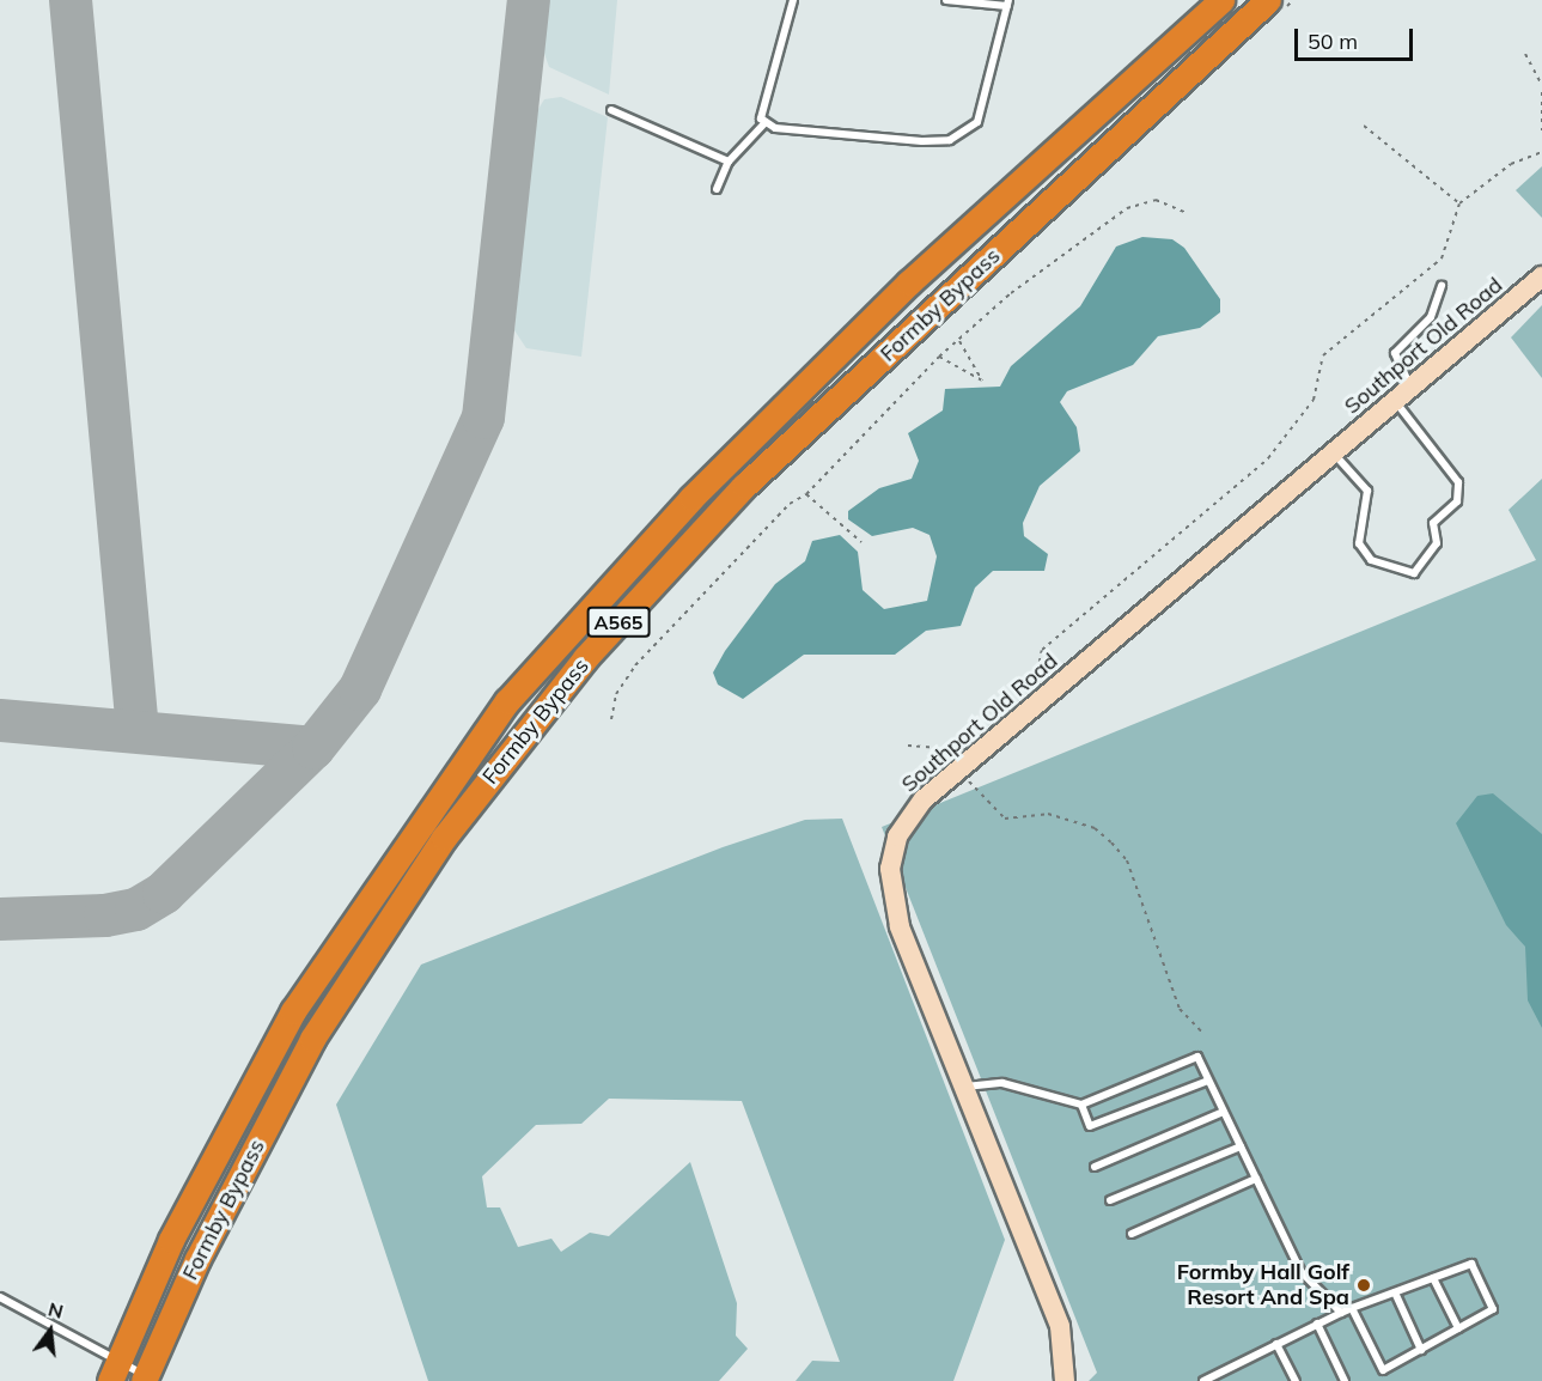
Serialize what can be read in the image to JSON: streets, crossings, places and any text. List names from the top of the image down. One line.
{"streets":{"highway":["Formby Bypass","A565"],"street":["Southport Old Road"]},"places":["Formby Hall Golf Resort And Spa"],"scale_bar":"50 m","north":"top"}
